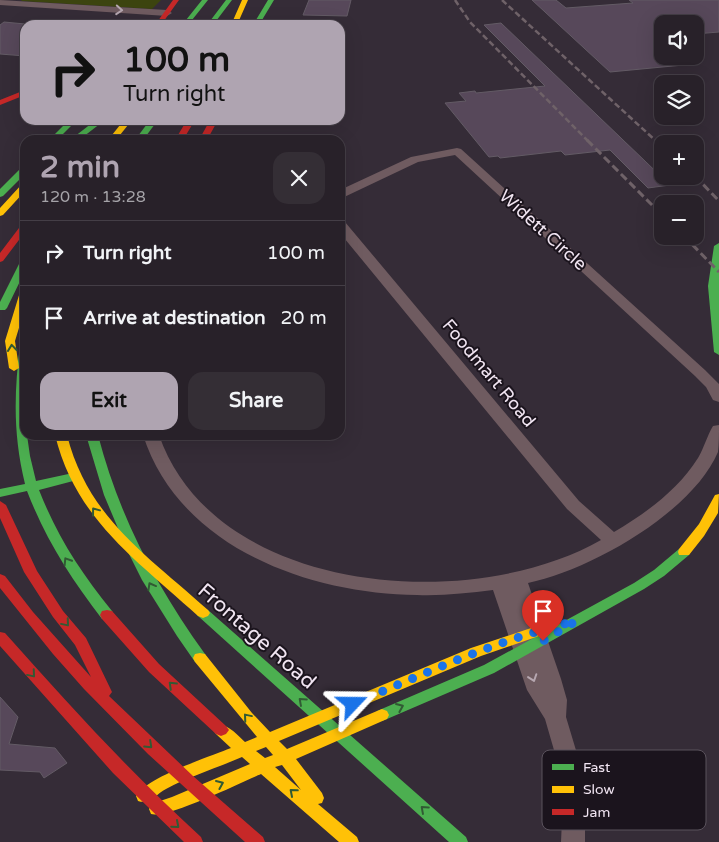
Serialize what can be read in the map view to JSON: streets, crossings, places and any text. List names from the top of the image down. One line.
{"streets":{"main road":["Frontage Road"],"street":["Widett Circle","Foodmart Road"]},"legend":["Fast","Slow","Jam"],"page":{"map_buttons":["+","−"],"turn":["100 m","Turn right"],"heading":["2 min","120 m · 13:28"],"list":[{"name":"Turn right","value":"100 m"},{"name":"Arrive at destination","value":"20 m"}],"buttons":["Exit","Share"]}}
